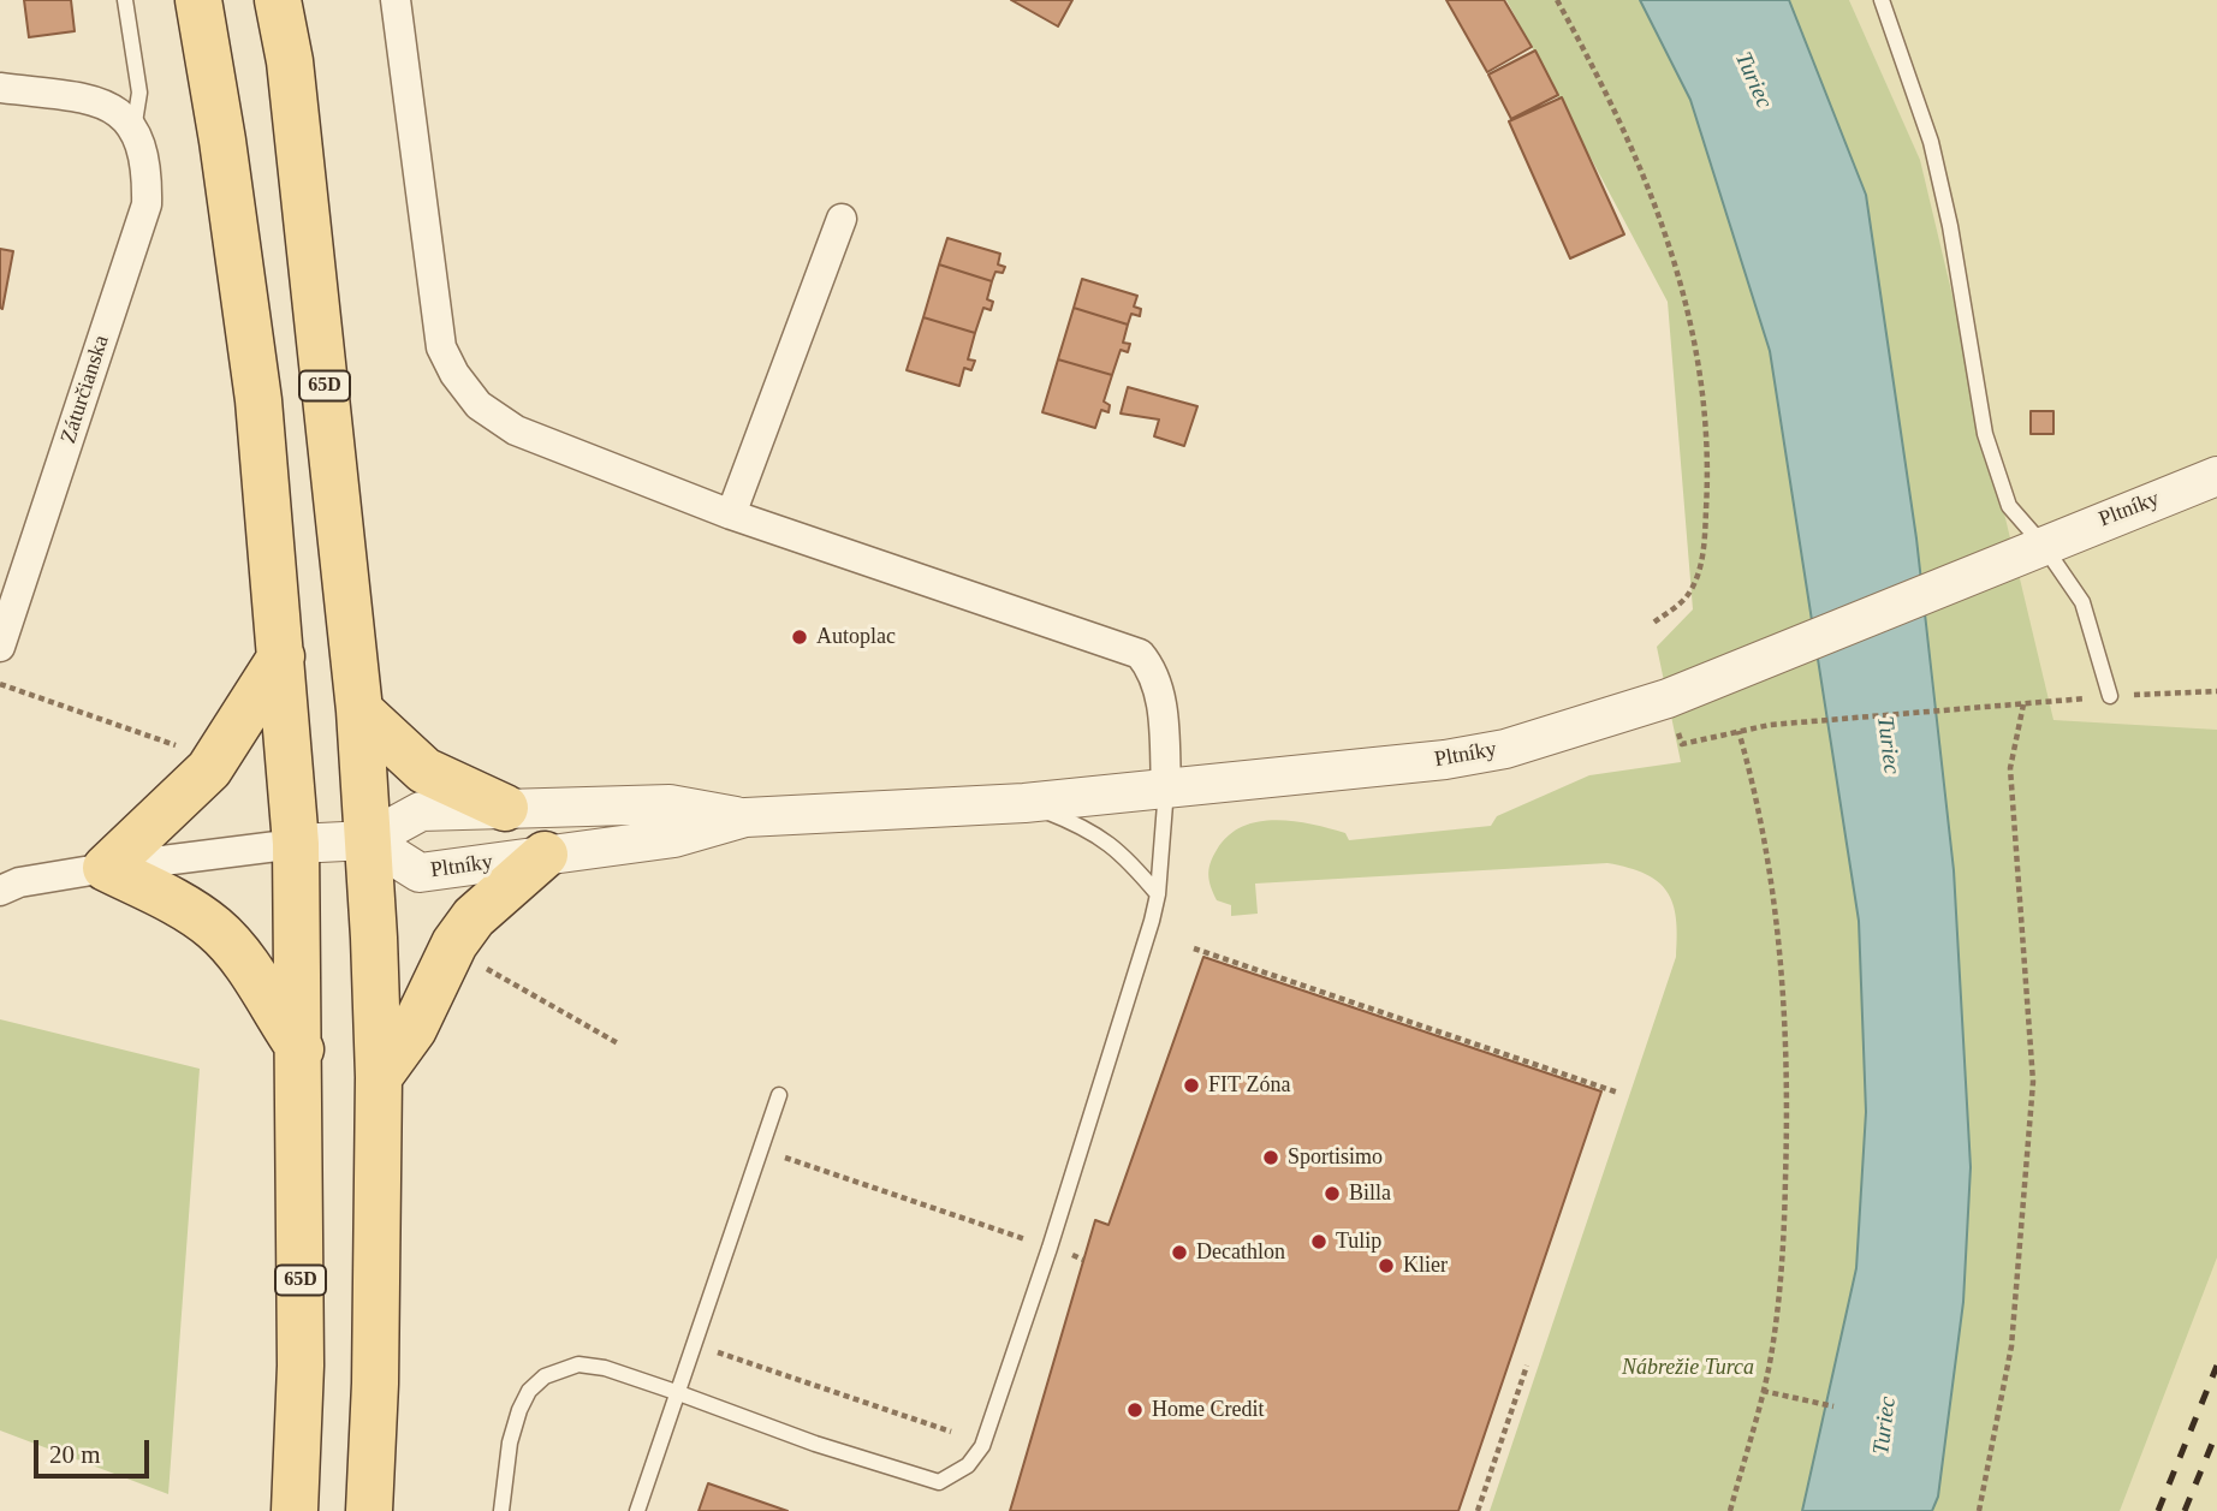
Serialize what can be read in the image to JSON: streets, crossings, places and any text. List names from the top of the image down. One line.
{"streets":{"main road":["65D"],"street":["Záturčianska","Pltníky"]},"crossings":[["65D","Pltníky"]],"water":["Turiec"],"parks":["Nábrežie Turca"],"places":["Autoplac","FIT Zóna","Sportisimo","Billa","Tulip","Decathlon","Klier","Home Credit"],"scale_bar":"20 m"}
